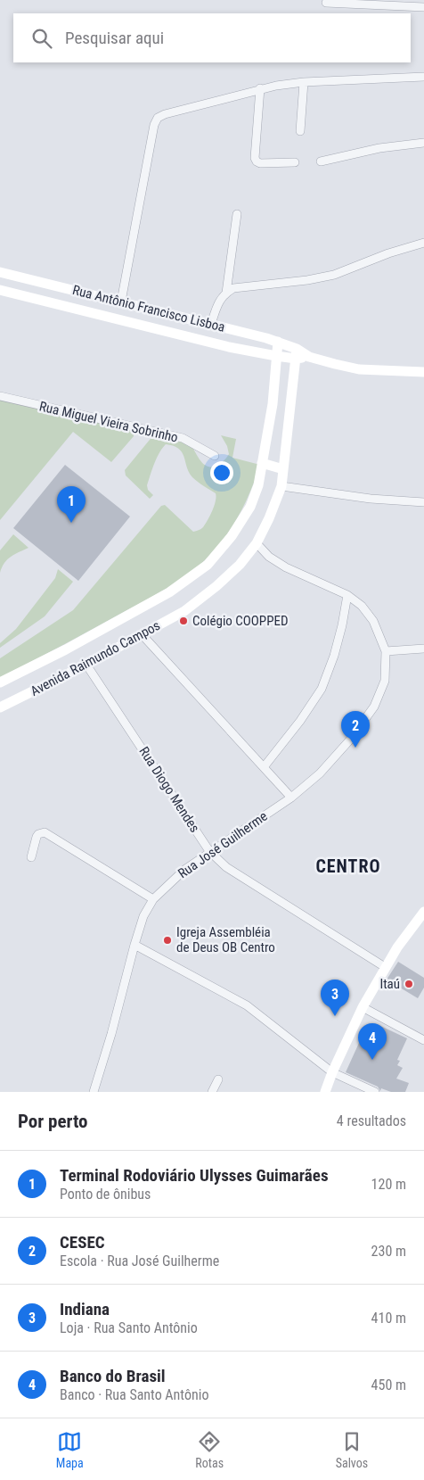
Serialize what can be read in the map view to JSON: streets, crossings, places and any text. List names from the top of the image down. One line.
{"streets":{"street":["Rua Antônio Francisco Lisboa","Rua Miguel Vieira Sobrinho","Avenida Raimundo Campos","Rua Diogo Mendes","Rua José Guilherme"]},"crossings":[["Rua Antônio Francisco Lisboa","Avenida Raimundo Campos"],["Avenida Raimundo Campos","Rua Diogo Mendes"],["Avenida Raimundo Campos","Rua José Guilherme"],["Rua Diogo Mendes","Rua José Guilherme"]],"districts":["CENTRO"],"places":["Colégio COOPPED","Igreja Assembléia de Deus OB Centro","Itaú"],"page":{"search":"Pesquisar aqui","pins":["1","2","3","4"],"heading":["Por perto","4 resultados"],"list":[{"mark":"1","name":"Terminal Rodoviário Ulysses Guimarães","note":"Ponto de ônibus","value":"120 m"},{"mark":"2","name":"CESEC","note":"Escola · Rua José Guilherme","value":"230 m"},{"mark":"3","name":"Indiana","note":"Loja · Rua Santo Antônio","value":"410 m"},{"mark":"4","name":"Banco do Brasil","note":"Banco · Rua Santo Antônio","value":"450 m"}],"nav":["Mapa","Rotas","Salvos"]}}
